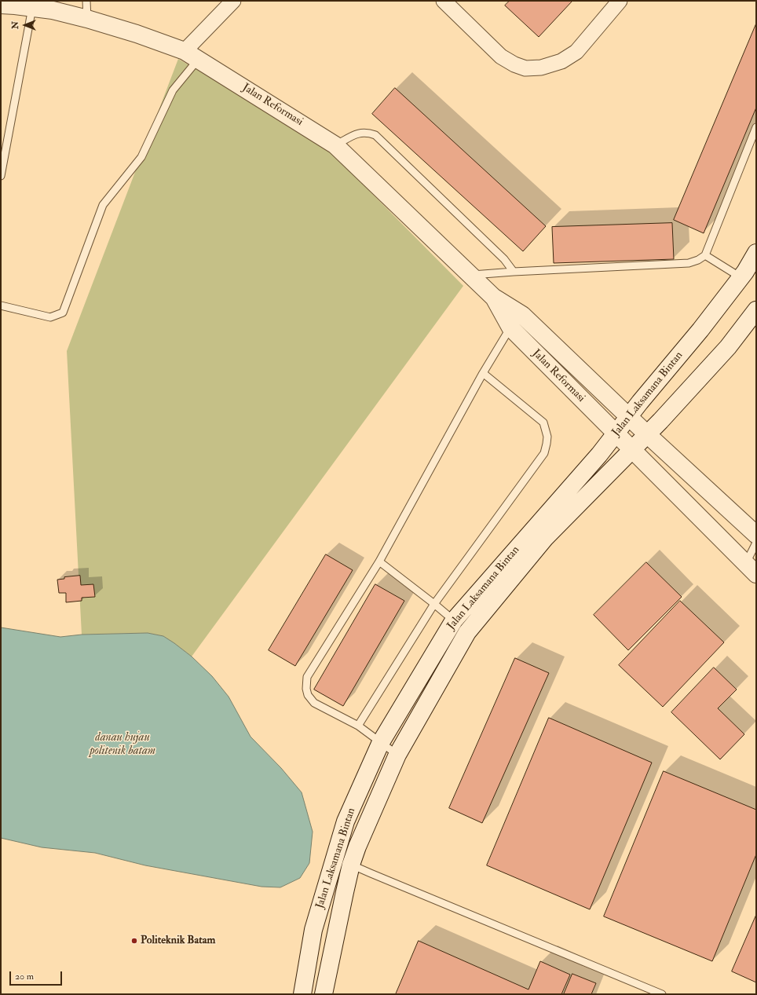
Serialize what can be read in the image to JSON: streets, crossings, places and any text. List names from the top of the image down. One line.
{"streets":{"main road":["Jalan Reformasi","Jalan Laksamana Bintan"]},"crossings":[["Jalan Reformasi","Jalan Laksamana Bintan"]],"water":["danau hujau politenik batam"],"places":["Politeknik Batam"],"scale_bar":"20 m","north":"left"}
